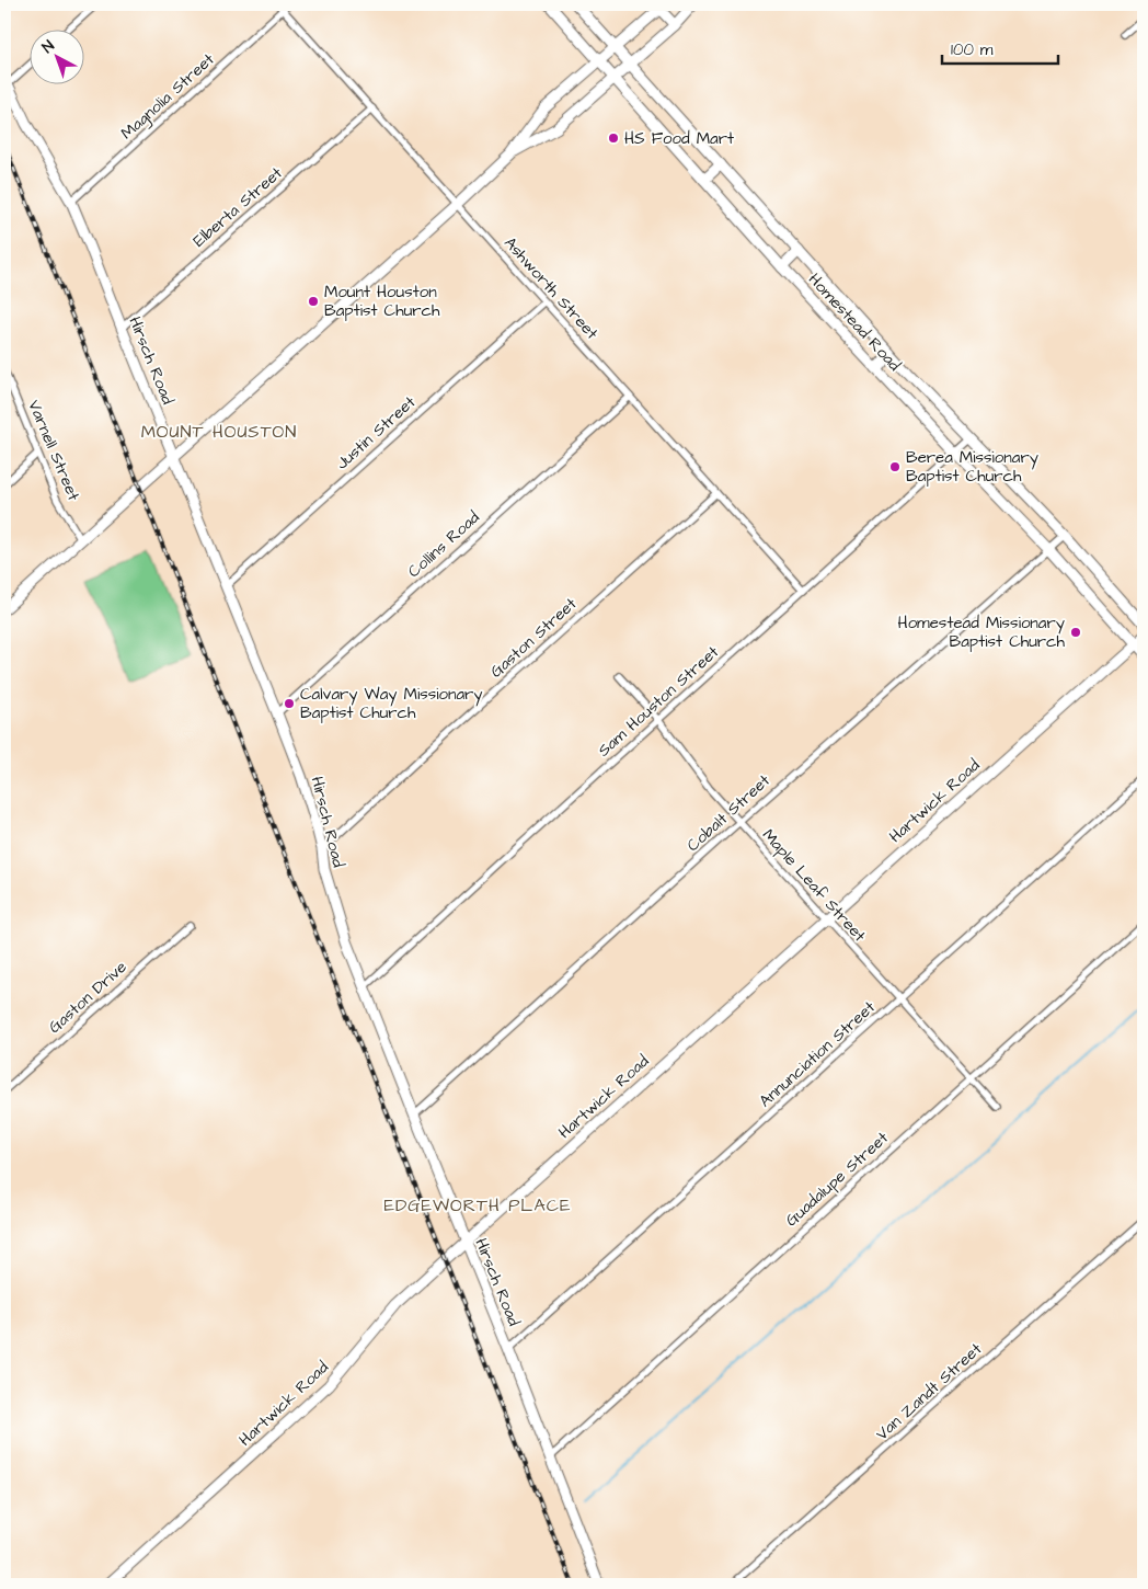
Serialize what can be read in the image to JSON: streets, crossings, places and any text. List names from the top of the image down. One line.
{"streets":{"main road":["Homestead Road","Hirsch Road","Hartwick Road"],"street":["Magnolia Street","Elberta Street","Ashworth Street","Justin Street","Varnell Street","Collins Road","Gaston Street","Sam Houston Street","Cobalt Street","Maple Leaf Street","Gaston Drive","Annunciation Street","Guadalupe Street","Van Zandt Street"]},"crossings":[["Magnolia Street","Ashworth Street"],["Magnolia Street","Hirsch Road"],["Elberta Street","Ashworth Street"],["Elberta Street","Hirsch Road"],["Ashworth Street","Justin Street"],["Ashworth Street","Collins Road"],["Ashworth Street","Gaston Street"],["Ashworth Street","Sam Houston Street"],["Homestead Road","Sam Houston Street"],["Homestead Road","Hartwick Road"],["Homestead Road","Cobalt Street"],["Hirsch Road","Justin Street"],["Hirsch Road","Collins Road"],["Hirsch Road","Gaston Street"],["Hirsch Road","Sam Houston Street"],["Hirsch Road","Hartwick Road"],["Hirsch Road","Cobalt Street"],["Hirsch Road","Annunciation Street"],["Hirsch Road","Guadalupe Street"],["Sam Houston Street","Maple Leaf Street"],["Hartwick Road","Maple Leaf Street"],["Cobalt Street","Maple Leaf Street"],["Maple Leaf Street","Annunciation Street"],["Maple Leaf Street","Guadalupe Street"]],"districts":["MOUNT HOUSTON","EDGEWORTH PLACE"],"places":["HS Food Mart","Mount Houston Baptist Church","Berea Missionary Baptist Church","Homestead Missionary Baptist Church","Calvary Way Missionary Baptist Church"],"scale_bar":"100 m","north":"top left"}
